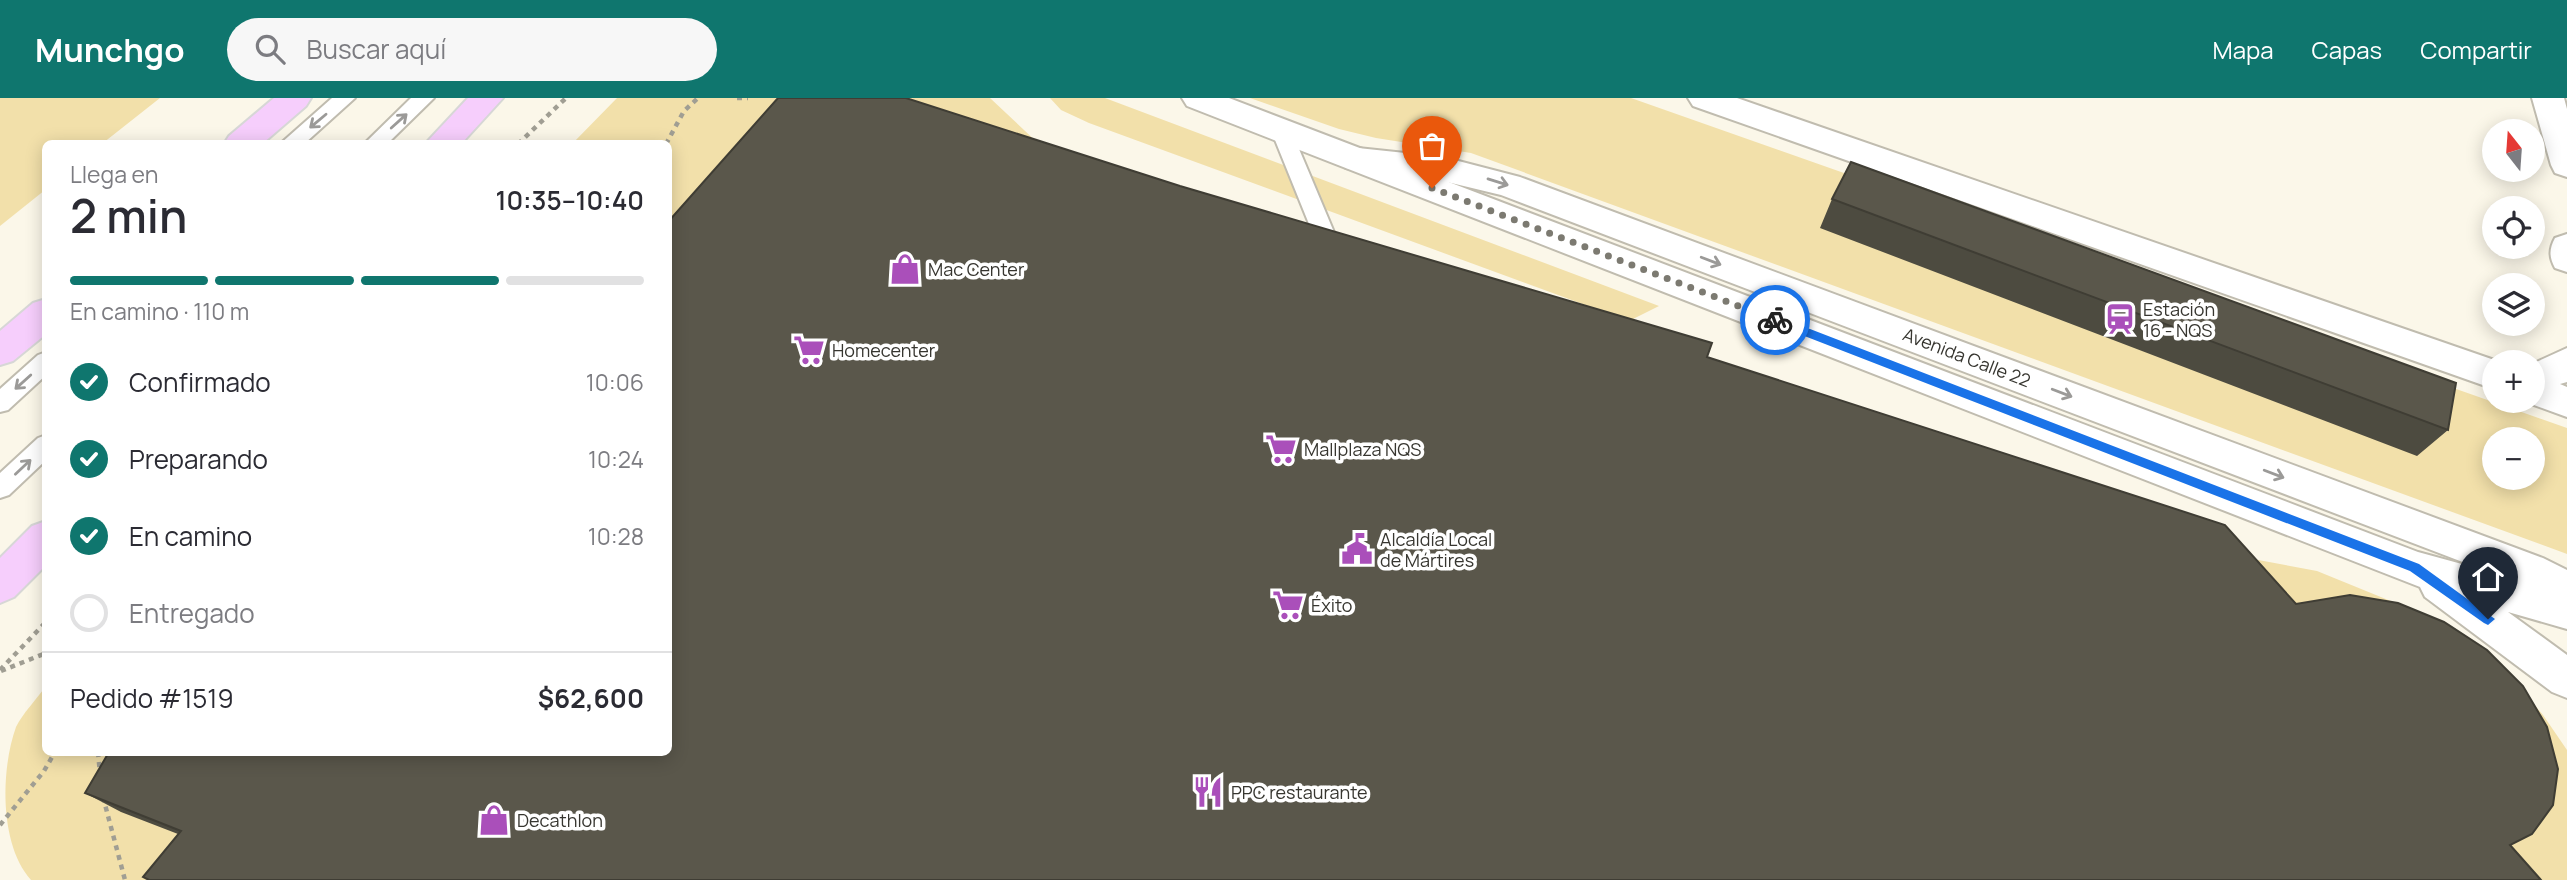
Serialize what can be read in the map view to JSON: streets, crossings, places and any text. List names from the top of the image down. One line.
{"streets":{"street":["Avenida Calle 22"]},"places":{"shop":["Mac Center","Decathlon"],"station":["Estación 16 - NQS"],"supermarket":["Homecenter","Mallplaza NQS","Éxito"],"public building":["Alcaldía Local de Mártires"],"restaurant":["PPC restaurante"]},"north":"top","page":{"header":"Munchgo","search":"Buscar aquí","nav":["Mapa","Capas","Compartir"],"map_buttons":["+","−"],"heading":["2 min","Llega en","10:35–10:40"],"panel":["Pedido #1519","$62,600"],"bar":"En camino · 110 m","list":[["Confirmado","10:06"],["Preparando","10:24"],["En camino","10:28"],"Entregado"]}}
